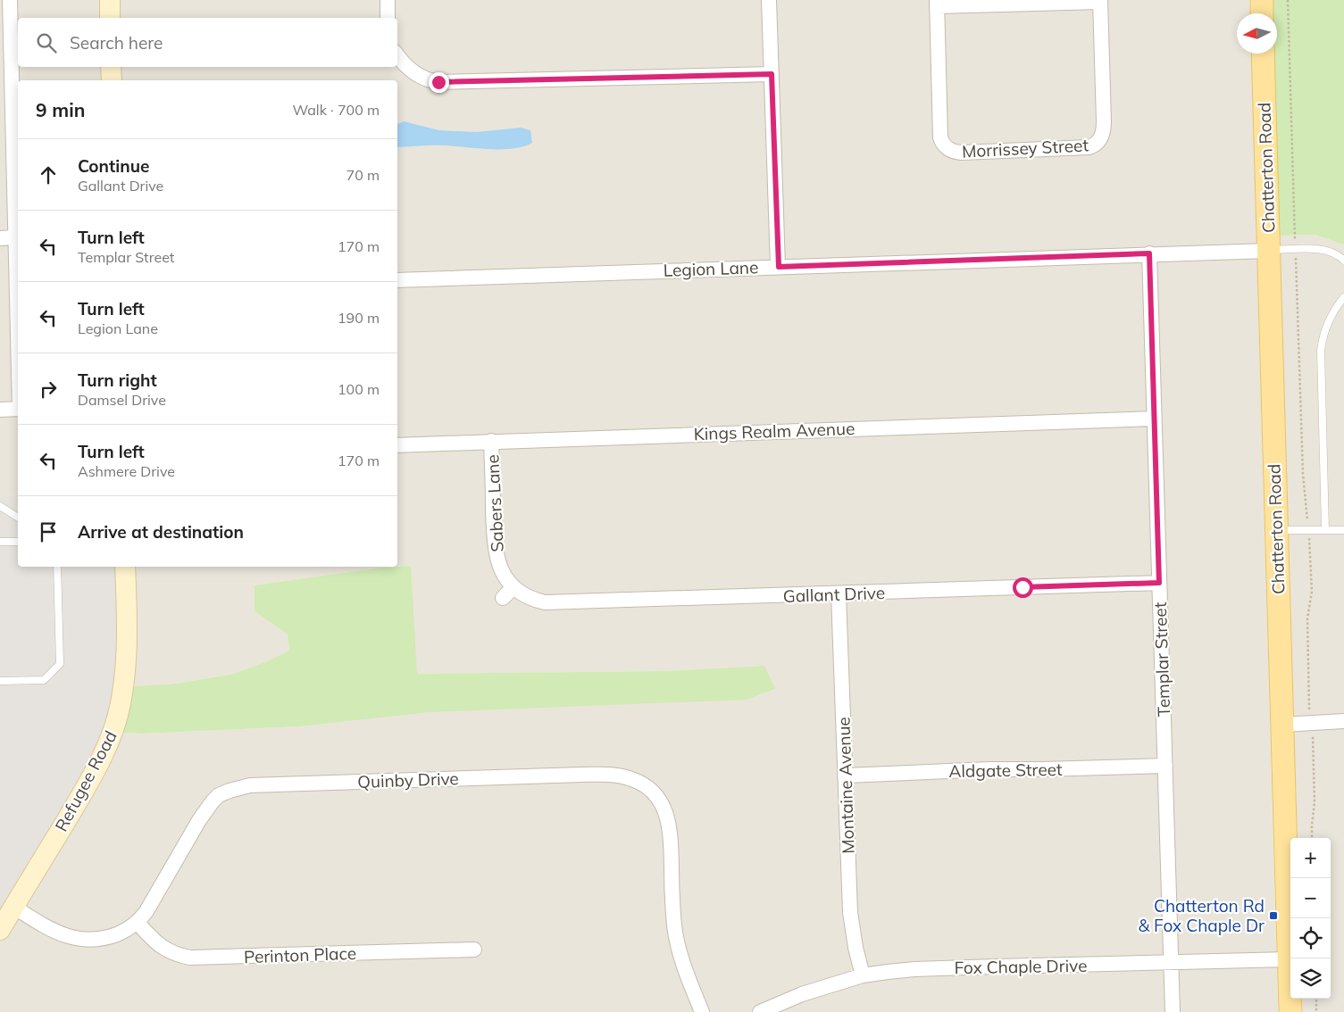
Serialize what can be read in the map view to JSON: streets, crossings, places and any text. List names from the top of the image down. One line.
{"streets":{"main road":["Chatterton Road"],"street":["Morrissey Street","Legion Lane","Kings Realm Avenue","Sabers Lane","Gallant Drive","Templar Street","Aldgate Street","Quinby Drive","Refugee Road","Montaine Avenue","Perinton Place","Fox Chaple Drive"]},"crossings":[["Chatterton Road","Legion Lane"],["Chatterton Road","Fox Chaple Drive"],["Legion Lane","Templar Street"],["Kings Realm Avenue","Sabers Lane"],["Kings Realm Avenue","Templar Street"],["Sabers Lane","Gallant Drive"],["Gallant Drive","Templar Street"],["Gallant Drive","Montaine Avenue"],["Templar Street","Aldgate Street"],["Templar Street","Fox Chaple Drive"],["Aldgate Street","Montaine Avenue"],["Quinby Drive","Refugee Road"],["Quinby Drive","Perinton Place"],["Montaine Avenue","Fox Chaple Drive"]],"places":{"transit":["Chatterton Rd & Fox Chaple Dr"]},"north":"left","page":{"search":"Search here","heading":["9 min","Walk · 700 m"],"list":[["Continue","Gallant Drive","70 m"],["Turn left","Templar Street","170 m"],["Turn left","Legion Lane","190 m"],["Turn right","Damsel Drive","100 m"],["Turn left","Ashmere Drive","170 m"],"Arrive at destination"],"map_buttons":["+","−"]}}
